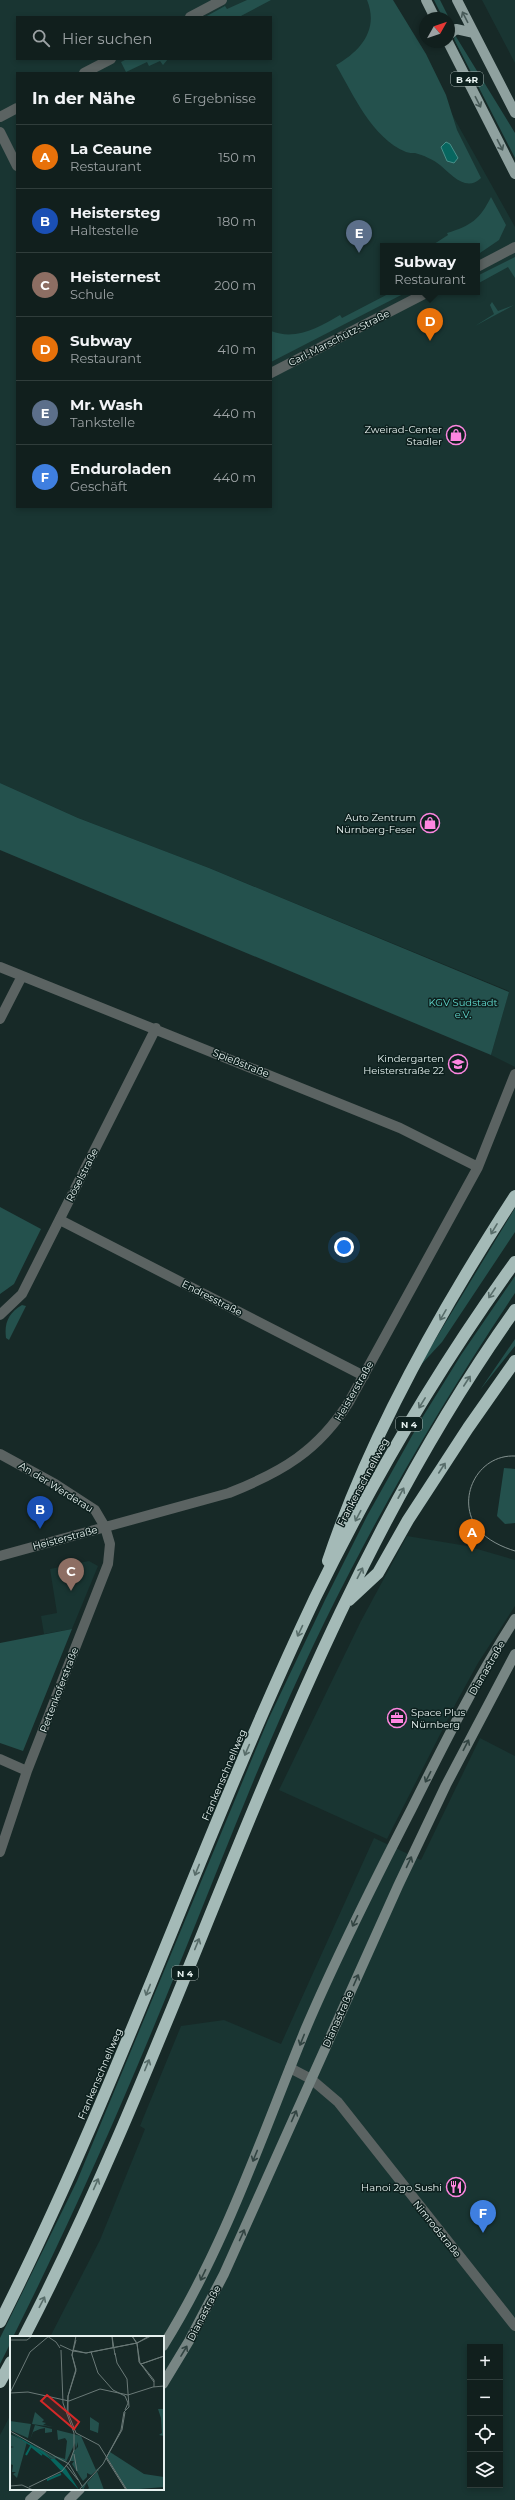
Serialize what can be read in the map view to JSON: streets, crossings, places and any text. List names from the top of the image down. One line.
{"streets":{"highway":["N 4","Frankenschnellweg"],"main road":["B 4R","Dianastraße"],"street":["Carl-Marschütz-Straße","Spießstraße","Röselstraße","Endresstraße","Heisterstraße","An der Werderau","Pettenkoferstraße","Nimrodstraße"]},"crossings":[["Spießstraße","Röselstraße"],["Spießstraße","Heisterstraße"],["Röselstraße","Endresstraße"],["Endresstraße","Heisterstraße"],["Heisterstraße","An der Werderau"],["Heisterstraße","Pettenkoferstraße"],["An der Werderau","Pettenkoferstraße"],["Dianastraße","Nimrodstraße"]],"parks":["KGV Südstadt e.V."],"places":{"shop":["Zweirad-Center Stadler","Auto Zentrum Nürnberg-Feser"],"school or university":["Kindergarten Heisterstraße 22"],"office":["Space Plus Nürnberg"],"restaurant":["Hanoi 2go Sushi"]},"north":"top right","page":{"search":"Hier suchen","heading":["In der Nähe","6 Ergebnisse"],"list":[{"mark":"A","name":"La Ceaune","note":"Restaurant","value":"150 m"},{"mark":"B","name":"Heistersteg","note":"Haltestelle","value":"180 m"},{"mark":"C","name":"Heisternest","note":"Schule","value":"200 m"},{"mark":"D","name":"Subway","note":"Restaurant","value":"410 m"},{"mark":"E","name":"Mr. Wash","note":"Tankstelle","value":"440 m"},{"mark":"F","name":"Enduroladen","note":"Geschäft","value":"440 m"}],"pins":["E","D","B","A","C","F"],"popup":["Subway","Restaurant"],"map_buttons":["+","−"]}}
